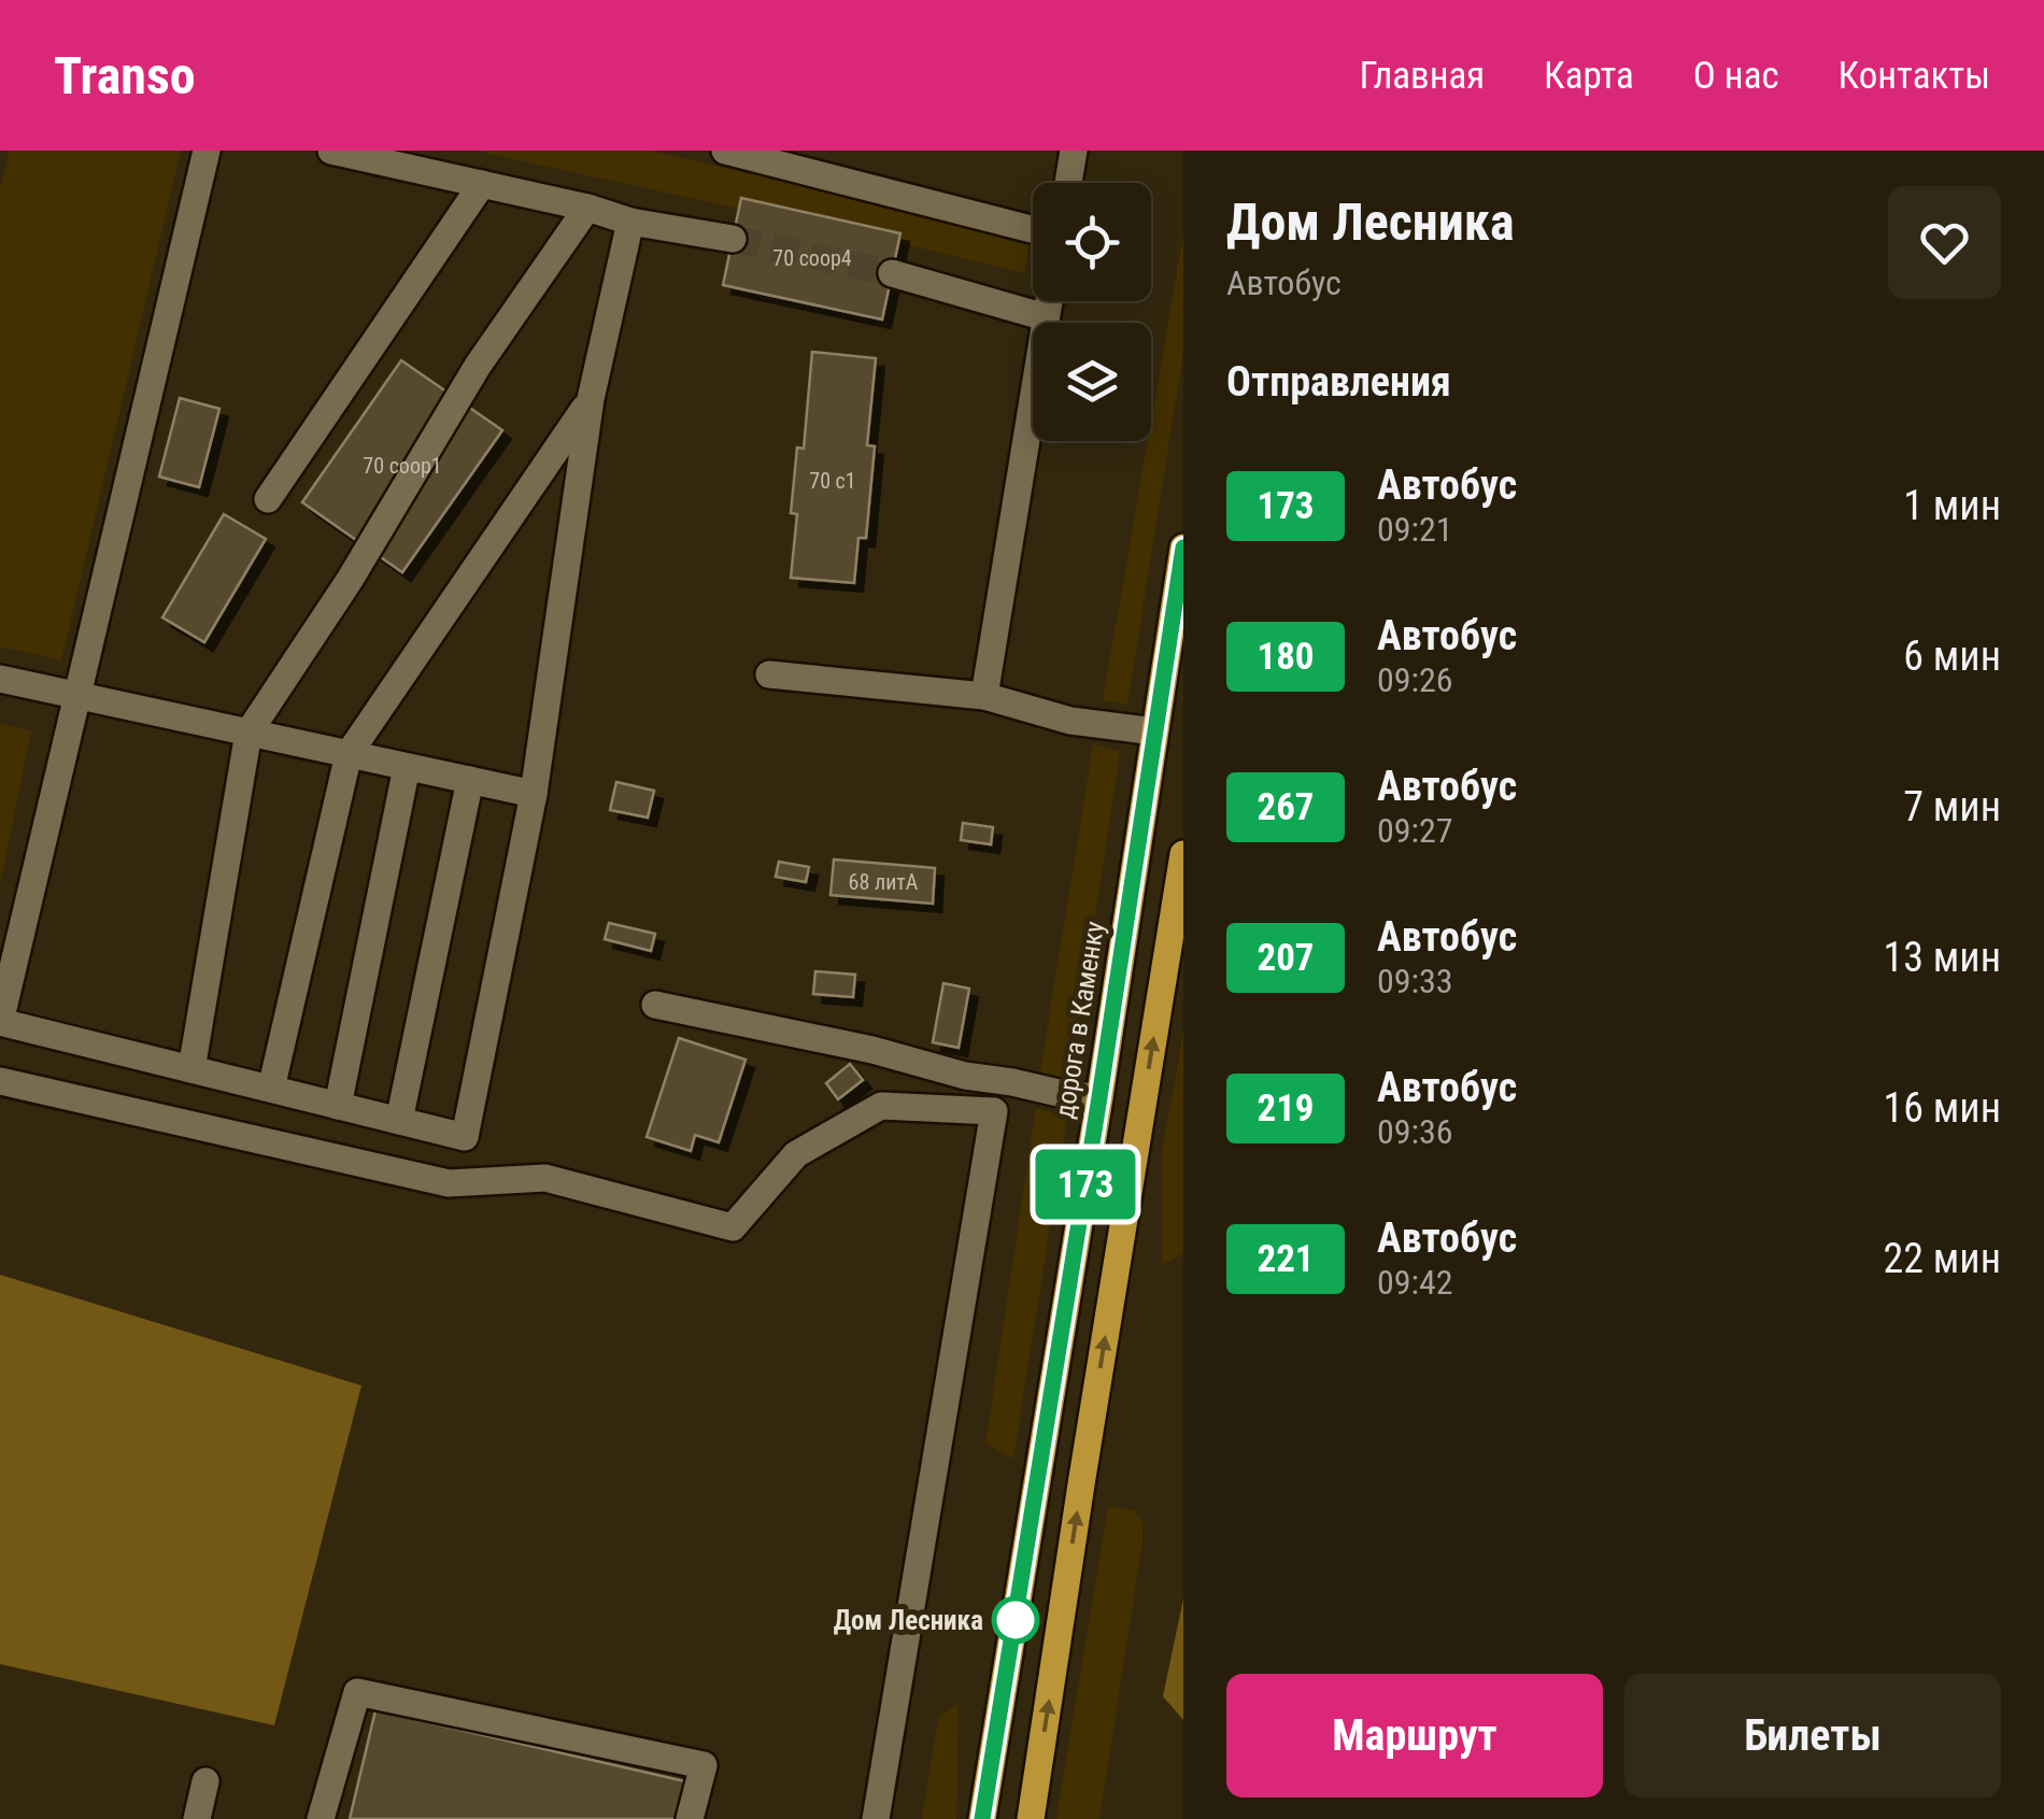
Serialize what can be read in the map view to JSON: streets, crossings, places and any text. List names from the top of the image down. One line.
{"streets":{"main road":["дорога в Каменку"]},"places":["Дом Лесника"],"lines":["bus line 173"],"house_numbers":["70 соор4","70 соор1","70 с1","68 литА"],"page":{"header":"Transo","nav":["Главная","Карта","О нас","Контакты"],"on_map":"173","heading":[["Дом Лесника","Автобус"],"Отправления"],"list":[{"mark":"173","name":"Автобус","note":"09:21","value":"1 мин"},{"mark":"180","name":"Автобус","note":"09:26","value":"6 мин"},{"mark":"267","name":"Автобус","note":"09:27","value":"7 мин"},{"mark":"207","name":"Автобус","note":"09:33","value":"13 мин"},{"mark":"219","name":"Автобус","note":"09:36","value":"16 мин"},{"mark":"221","name":"Автобус","note":"09:42","value":"22 мин"}],"buttons":["Маршрут","Билеты"]}}
